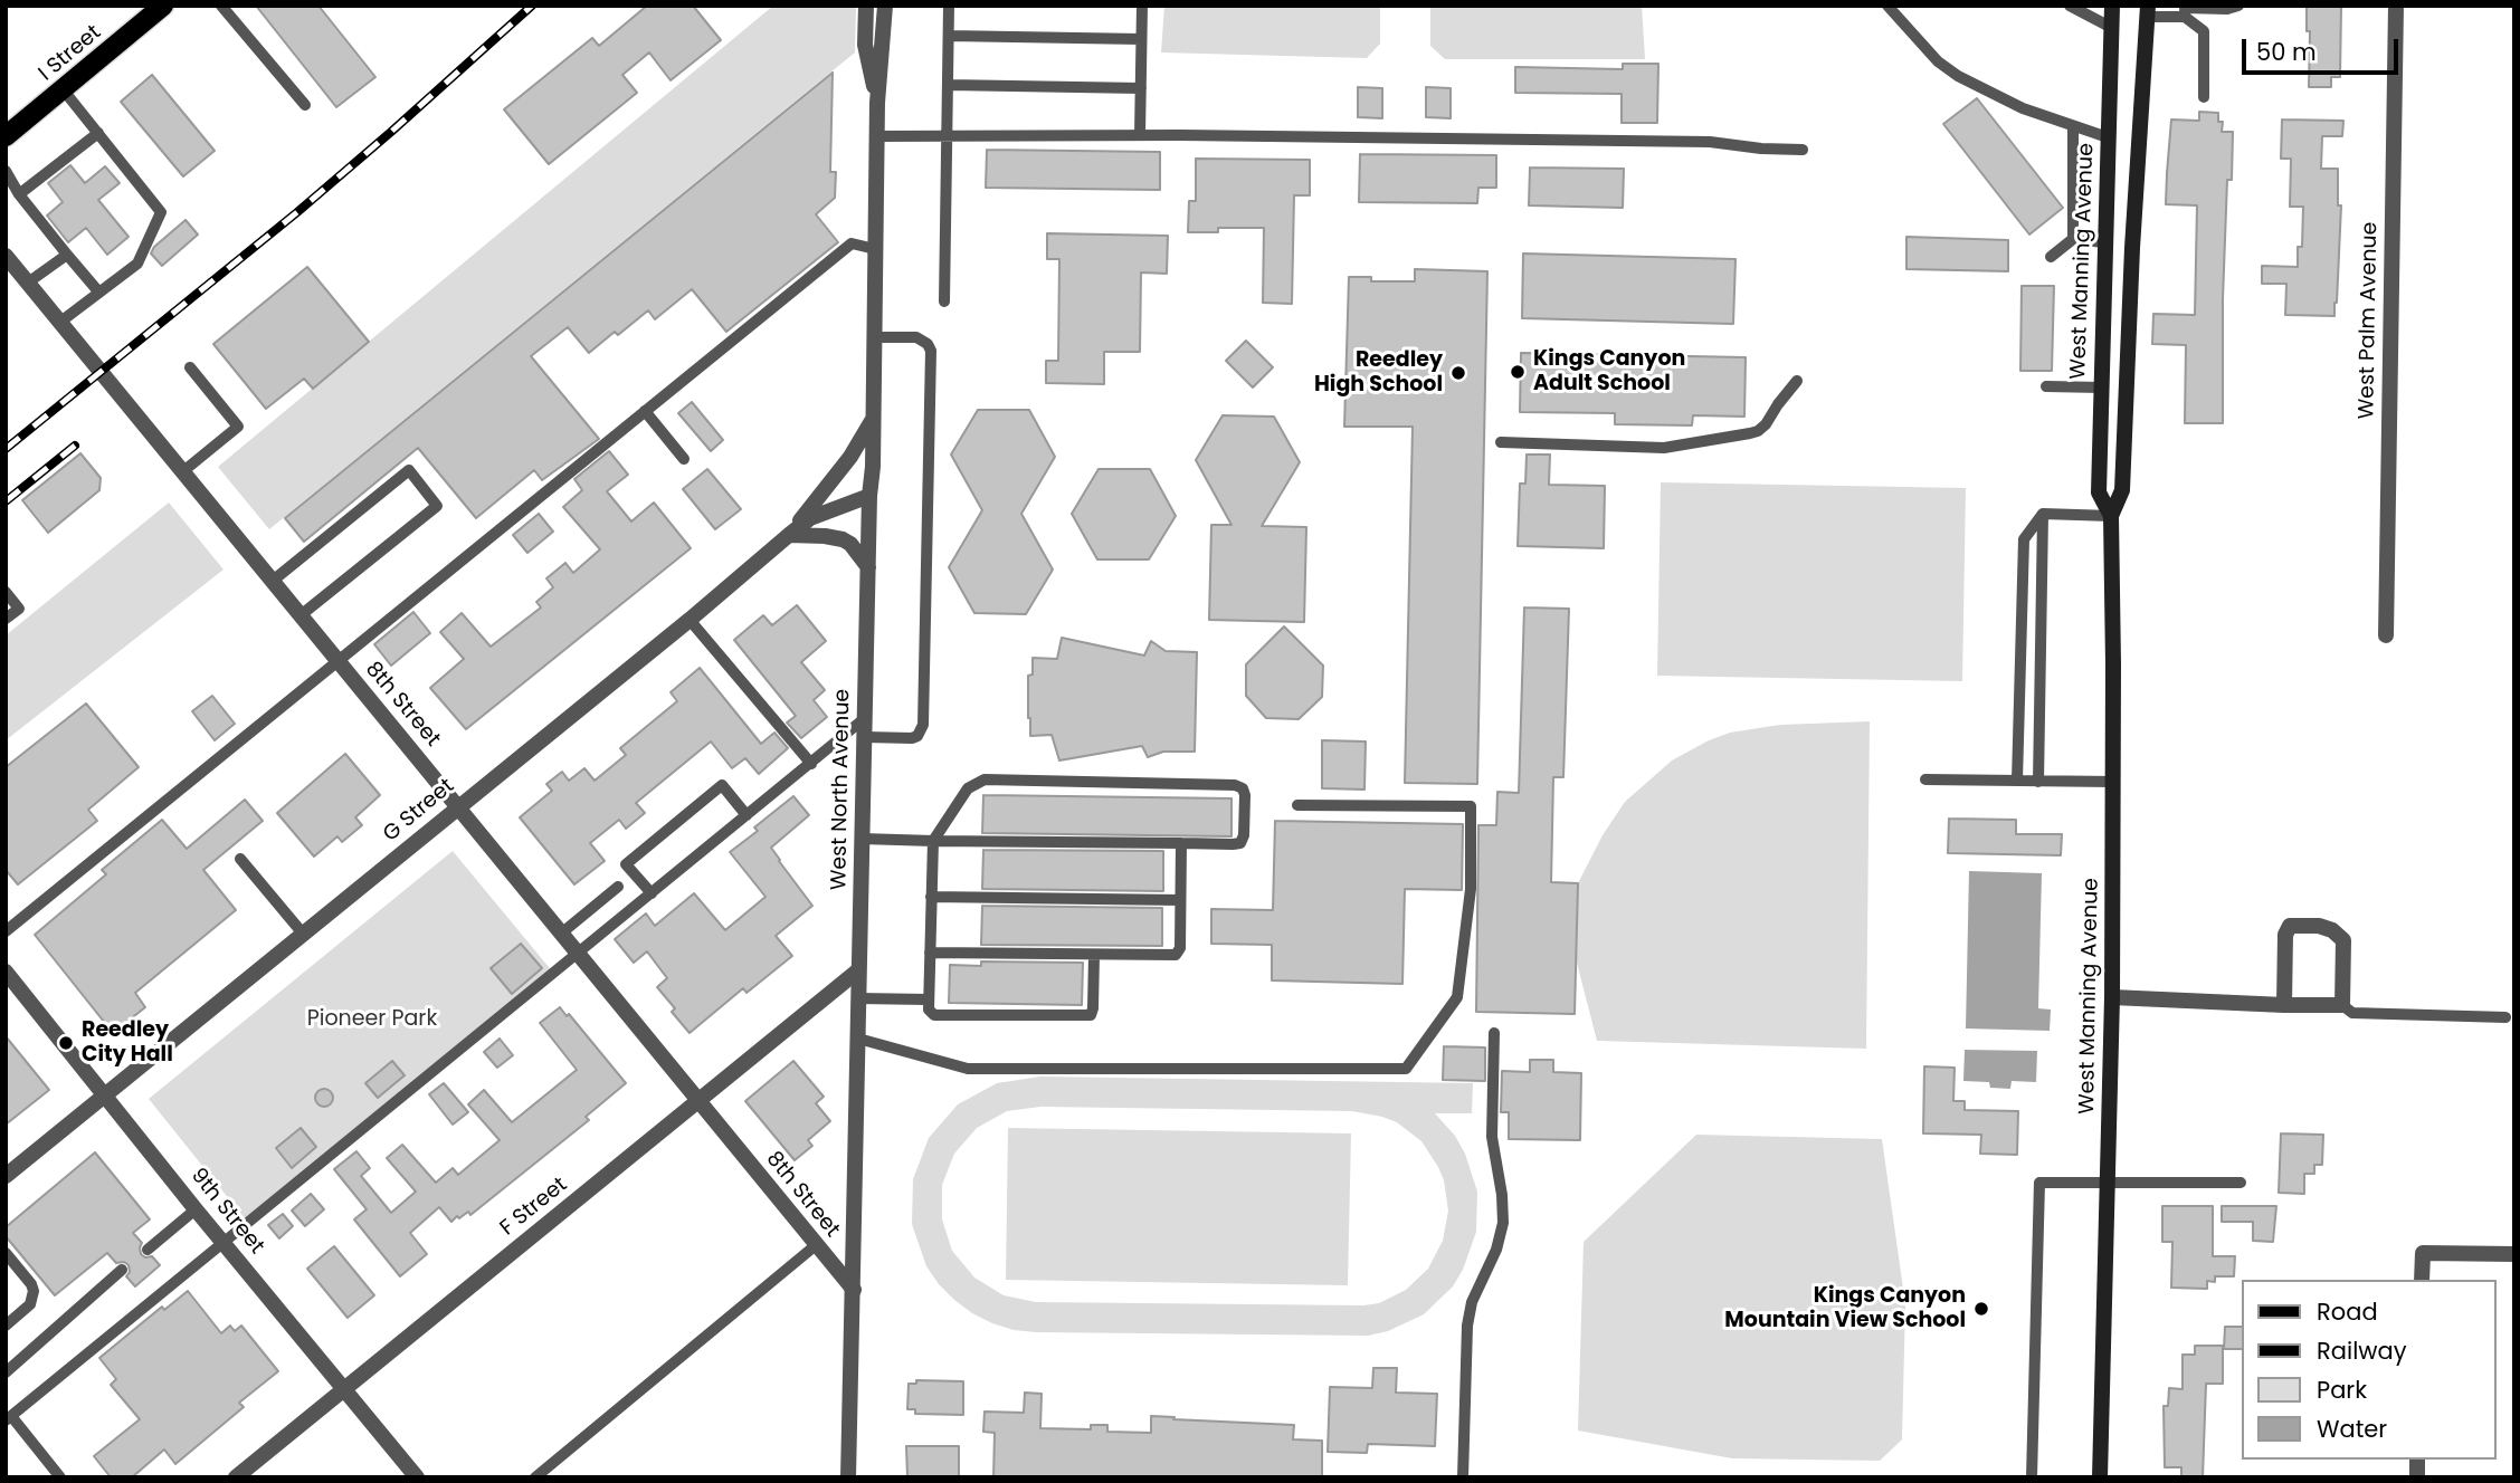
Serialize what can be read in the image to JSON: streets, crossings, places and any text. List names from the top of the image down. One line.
{"streets":{"main road":["I Street","West Manning Avenue"],"street":["West Palm Avenue","8th Street","West North Avenue","G Street","F Street","9th Street"]},"crossings":[["8th Street","West North Avenue"],["8th Street","G Street"],["8th Street","F Street"],["West North Avenue","G Street"],["West North Avenue","F Street"],["G Street","9th Street"],["F Street","9th Street"]],"parks":["Pioneer Park"],"places":["Kings Canyon Adult School","Reedley High School","Reedley City Hall","Kings Canyon Mountain View School"],"legend":["Road","Railway","Park","Water"],"scale_bar":"50 m"}
